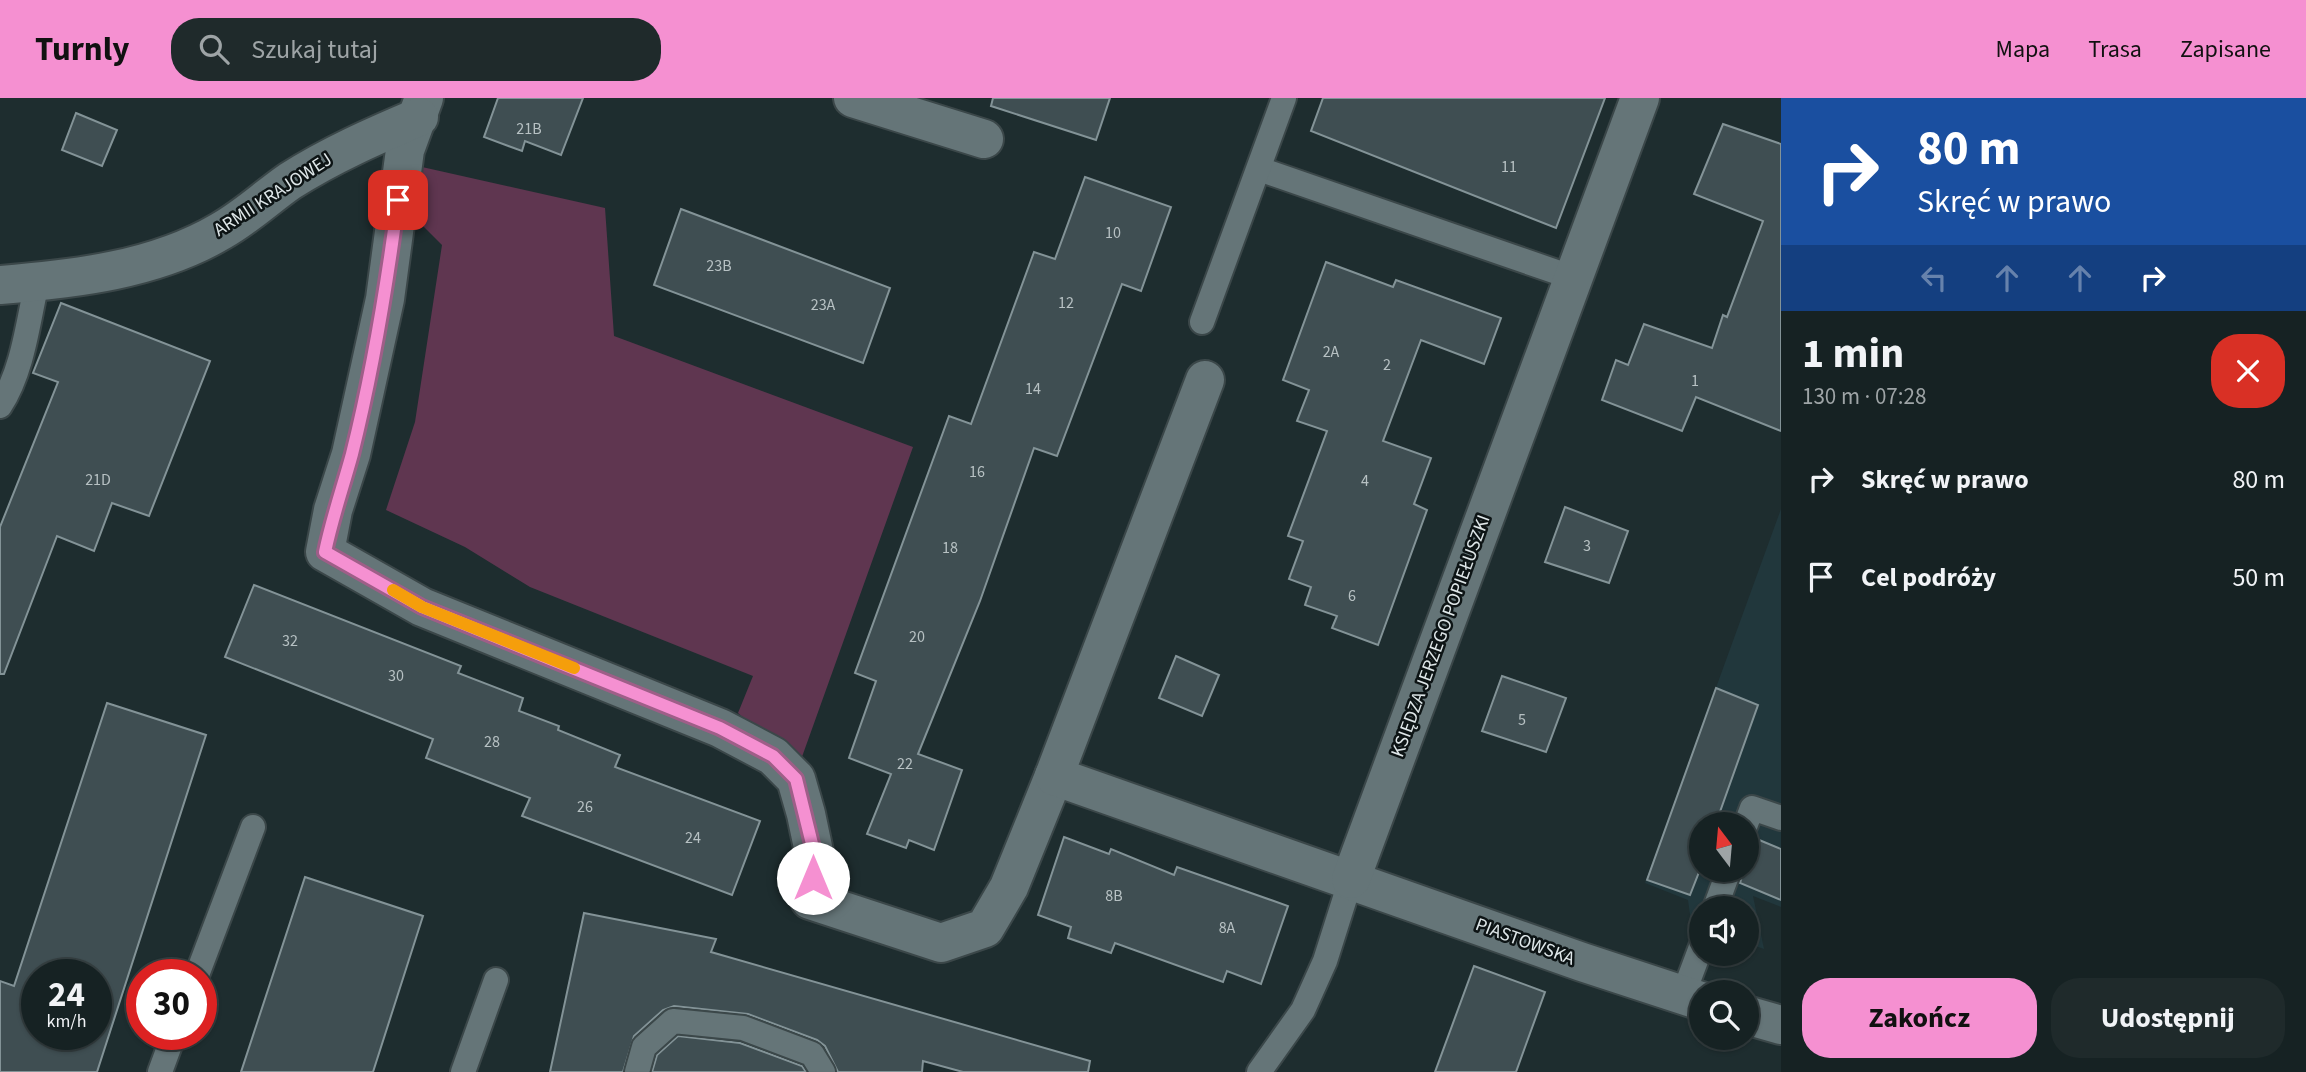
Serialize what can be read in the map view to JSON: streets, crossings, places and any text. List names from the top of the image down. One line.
{"streets":{"street":["ARMII KRAJOWEJ","KSIĘDZA JERZEGO POPIEŁUSZKI","PIASTOWSKA"]},"crossings":[["KSIĘDZA JERZEGO POPIEŁUSZKI","PIASTOWSKA"]],"house_numbers":["21B","11","10","23B","12","23A","2A","2","1","14","16","21D","4","3","18","6","20","32","30","5","28","22","26","24","8B","8A"],"north":"top","page":{"header":"Turnly","search":"Szukaj tutaj","nav":["Mapa","Trasa","Zapisane"],"turn":["80 m","Skręć w prawo"],"heading":["1 min","130 m · 07:28"],"list":[{"name":"Skręć w prawo","value":"80 m"},{"name":"Cel podróży","value":"50 m"}],"speed":"24 km/h","limit":"30","buttons":["Zakończ","Udostępnij"]}}
